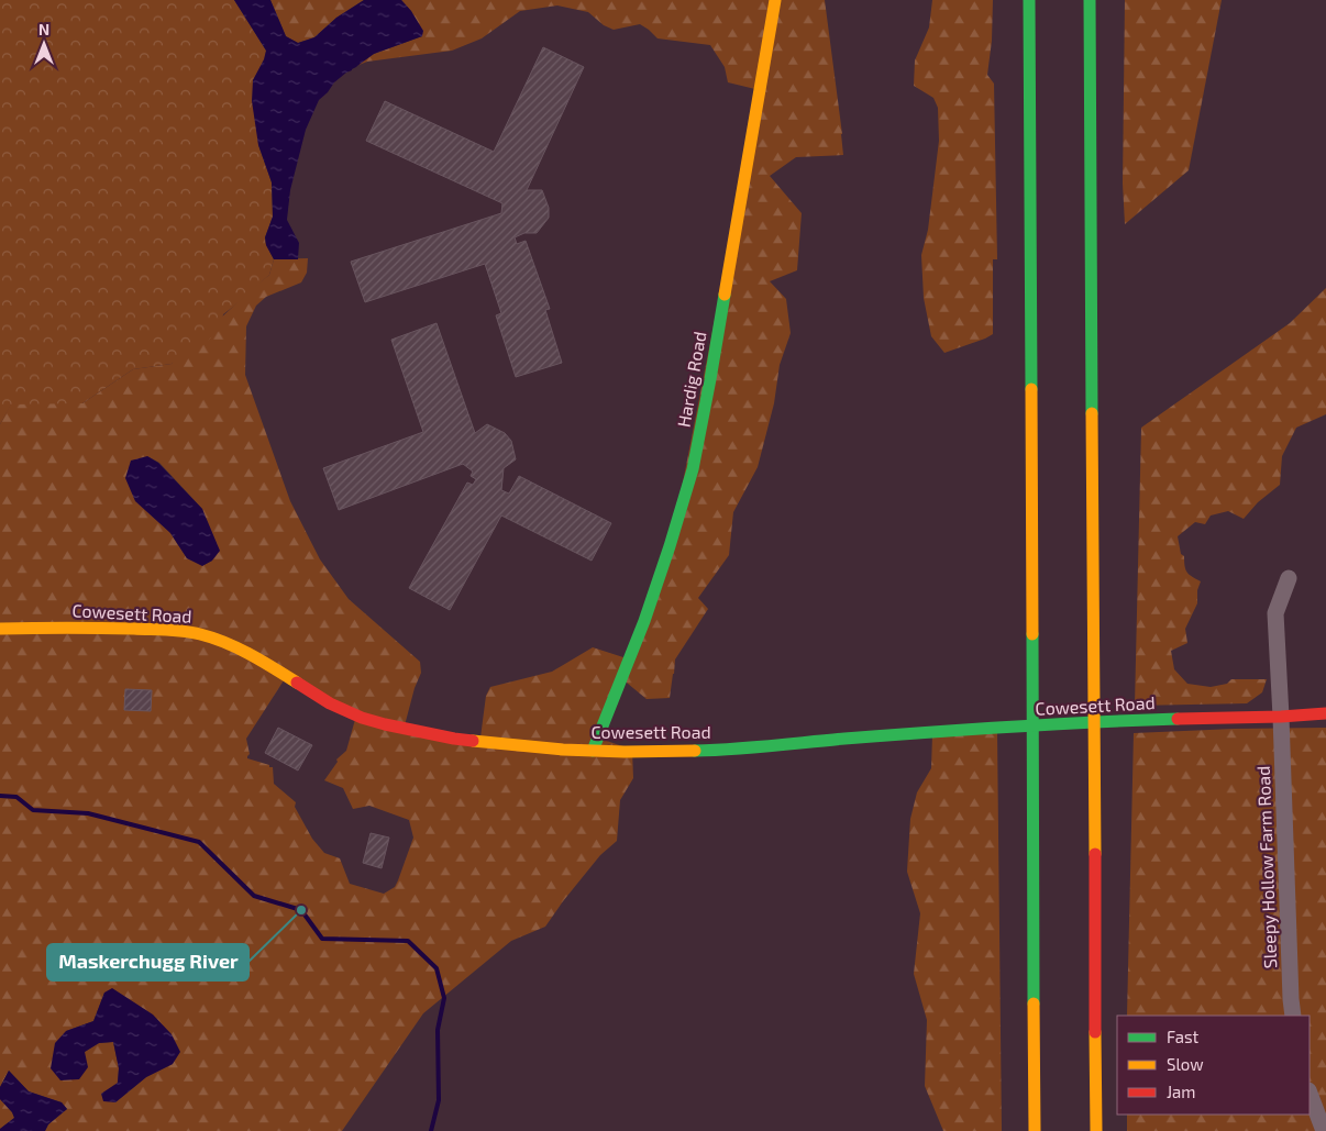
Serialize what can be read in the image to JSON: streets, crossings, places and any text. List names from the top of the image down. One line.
{"streets":{"main road":["Hardig Road","Cowesett Road"],"street":["Sleepy Hollow Farm Road"]},"crossings":[["Hardig Road","Cowesett Road"],["Cowesett Road","Sleepy Hollow Farm Road"]],"places":["Maskerchugg River"],"legend":["Fast","Slow","Jam"],"north":"top"}
